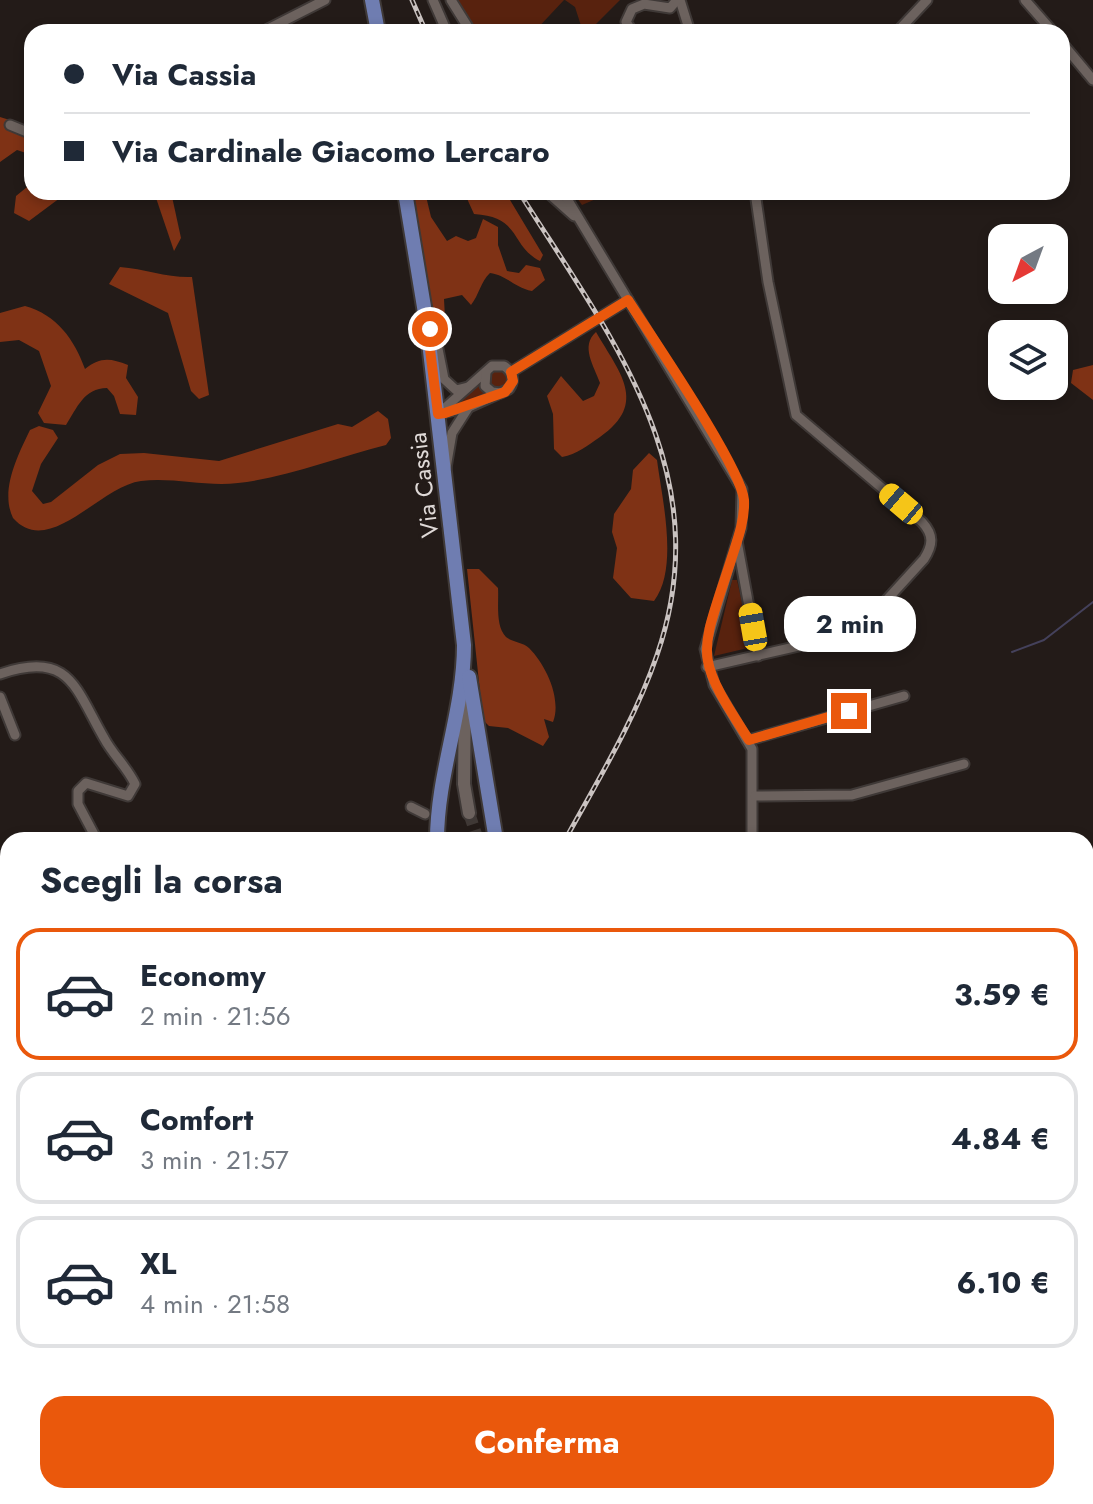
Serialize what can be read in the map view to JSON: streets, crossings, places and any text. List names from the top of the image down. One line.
{"streets":{"main road":["Via Cassia"]},"north":"bottom left","page":{"banner":["Via Cassia","Via Cardinale Giacomo Lercaro"],"bubble":"2 min","heading":"Scegli la corsa","list":[{"name":"Economy","note":"2 min · 21:56","value":"3.59 €"},{"name":"Comfort","note":"3 min · 21:57","value":"4.84 €"},{"name":"XL","note":"4 min · 21:58","value":"6.10 €"}],"buttons":"Conferma"}}
